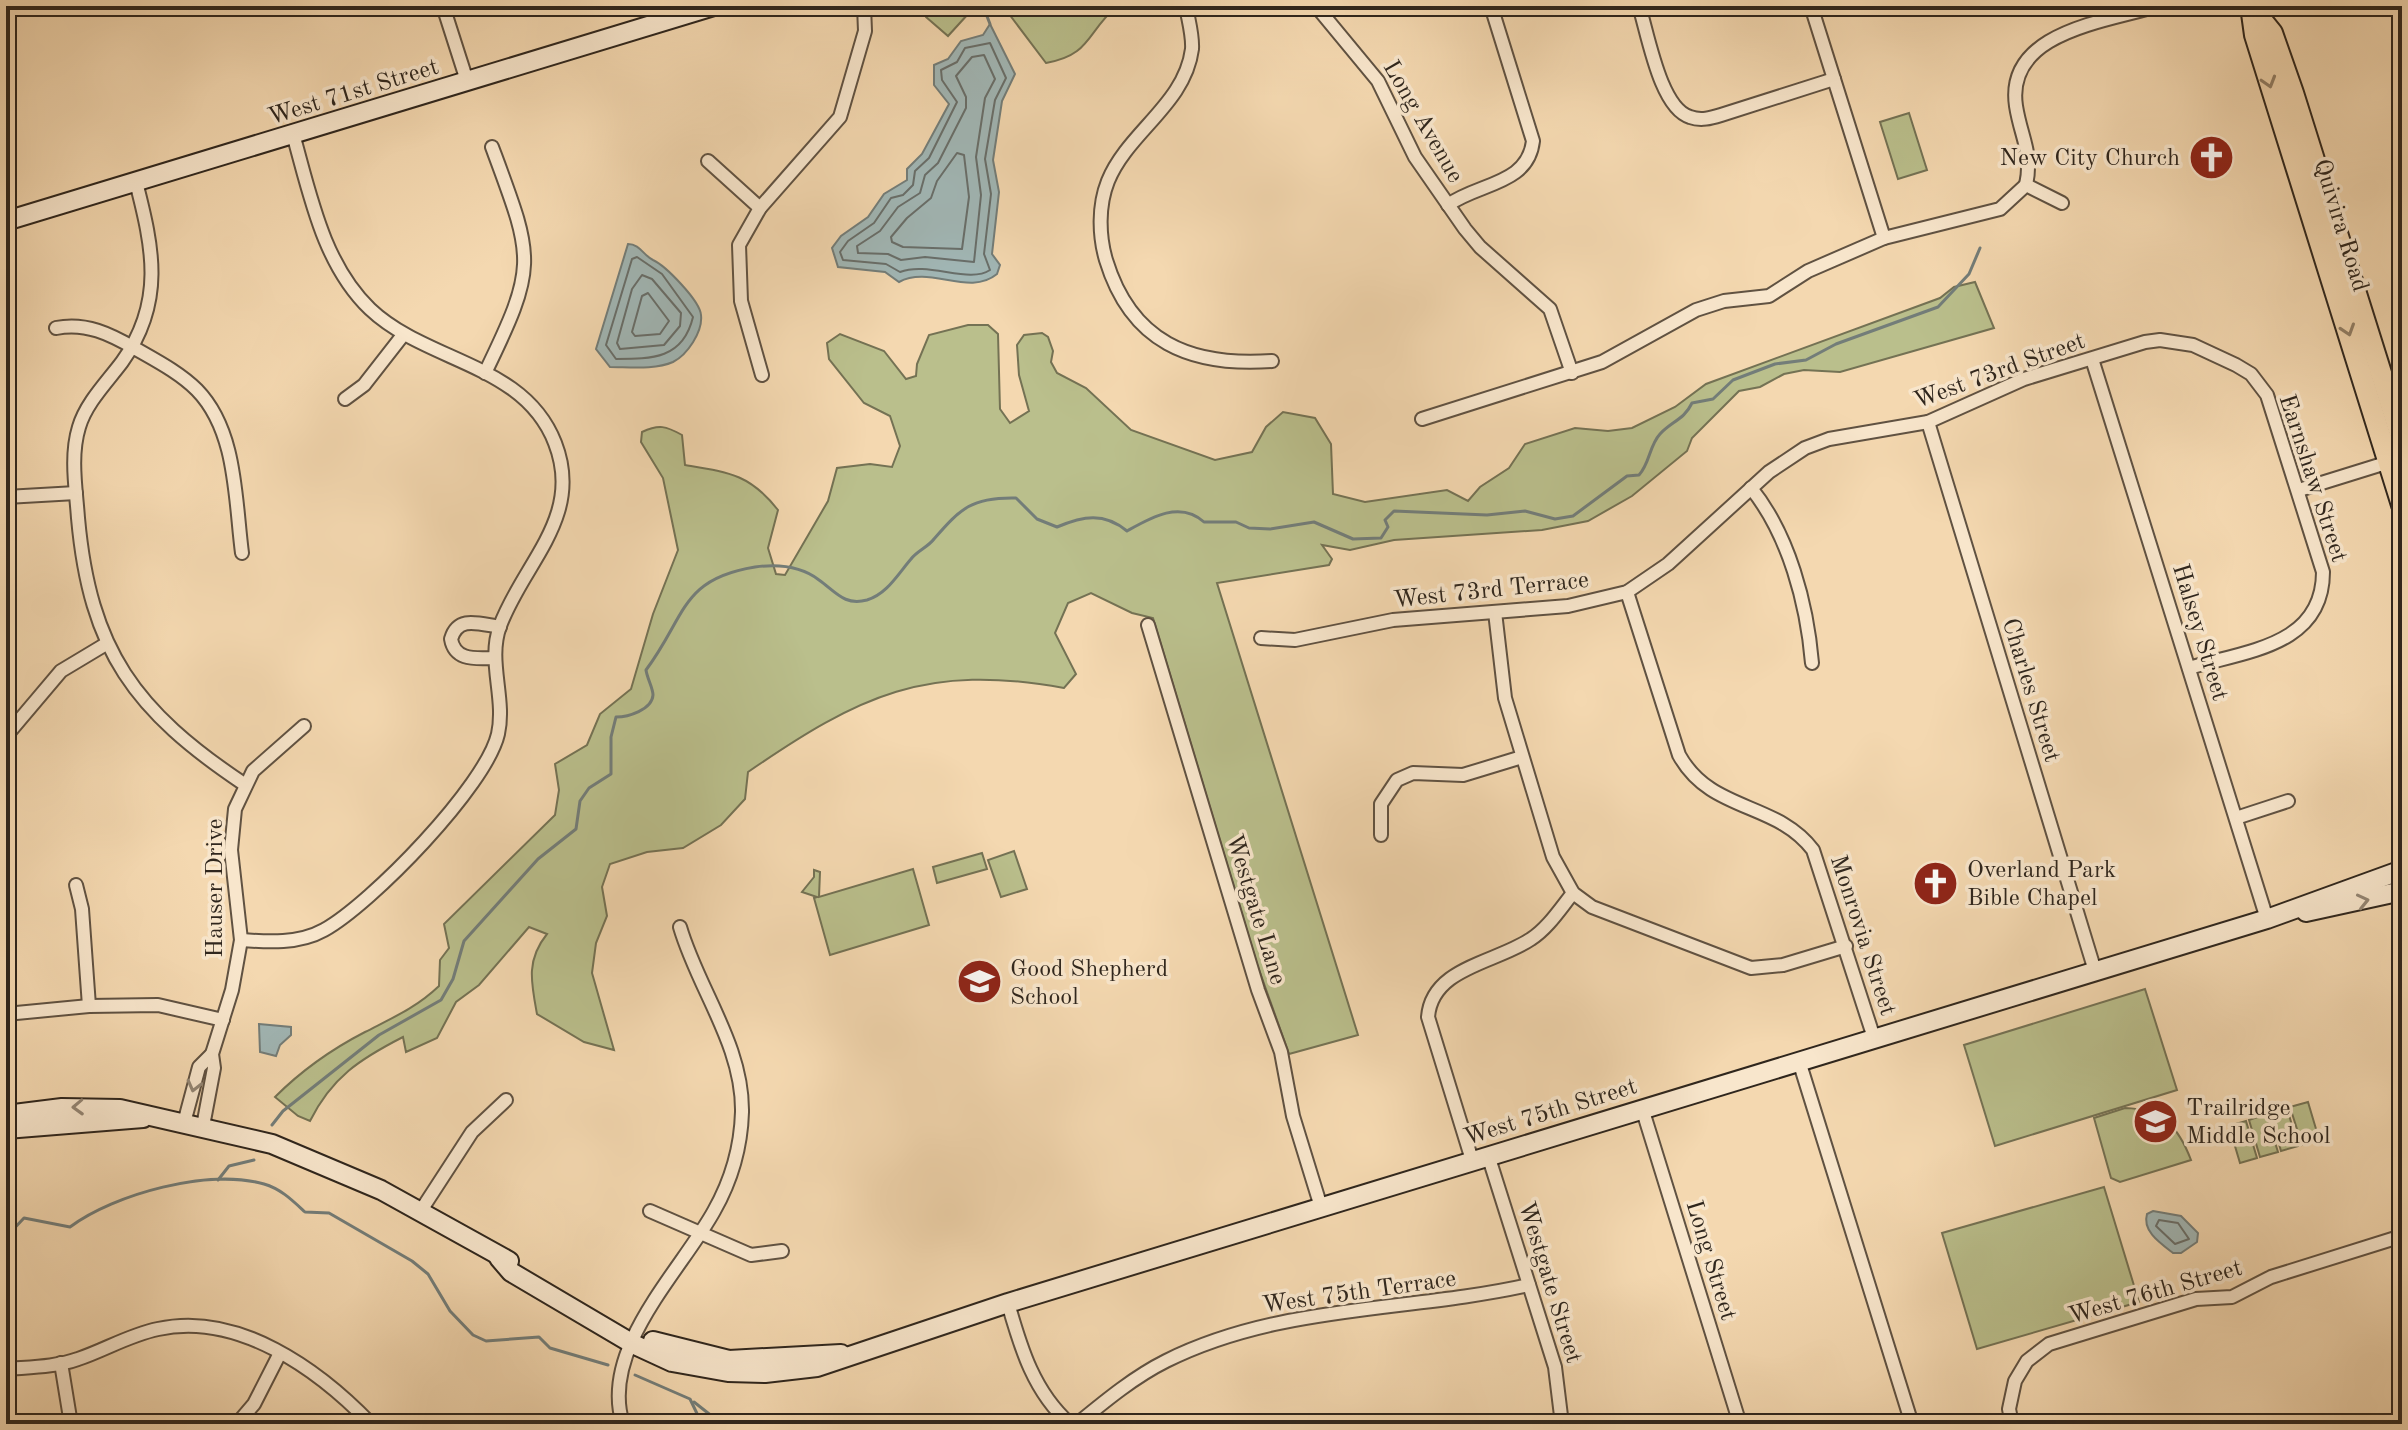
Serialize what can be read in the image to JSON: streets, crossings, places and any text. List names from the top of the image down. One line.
{"streets":{"main road":["West 71st Street","Quivira Road","West 75th Street"],"street":["Long Avenue","West 73rd Street","Earnshaw Street","West 73rd Terrace","Halsey Street","Charles Street","Hauser Drive","Westgate Lane","Monrovia Street","Long Street","Westgate Street","West 75th Terrace","West 76th Street"]},"crossings":[["West 73rd Street","Earnshaw Street"],["West 73rd Street","West 73rd Terrace"],["West 73rd Street","Halsey Street"],["West 73rd Street","Charles Street"],["Earnshaw Street","Halsey Street"],["West 73rd Terrace","Monrovia Street"],["Halsey Street","West 75th Street"],["Charles Street","West 75th Street"],["Hauser Drive","West 75th Street"],["Westgate Lane","West 75th Street"],["Monrovia Street","West 75th Street"],["West 75th Street","Long Street"],["West 75th Street","Westgate Street"],["Westgate Street","West 75th Terrace"]],"places":{"church":["New City Church","Overland Park Bible Chapel"],"school or university":["Good Shepherd School","Trailridge Middle School"]}}
